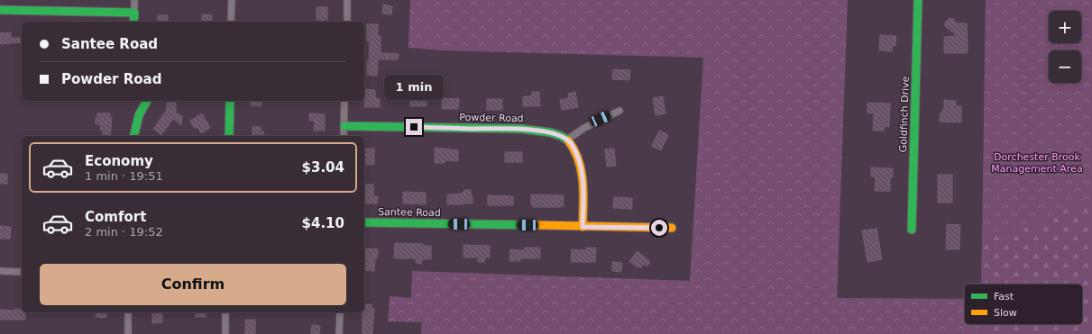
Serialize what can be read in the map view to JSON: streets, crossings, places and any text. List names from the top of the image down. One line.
{"streets":{"street":["Goldfinch Drive","Powder Road","Santee Road"]},"parks":["Dorchester Brook Management Area"],"legend":["Fast","Slow"],"page":{"map_buttons":["+","−"],"banner":["Santee Road","Powder Road"],"bubble":"1 min","list":[{"name":"Economy","note":"1 min · 19:51","value":"$3.04"},{"name":"Comfort","note":"2 min · 19:52","value":"$4.10"}],"buttons":"Confirm"}}
